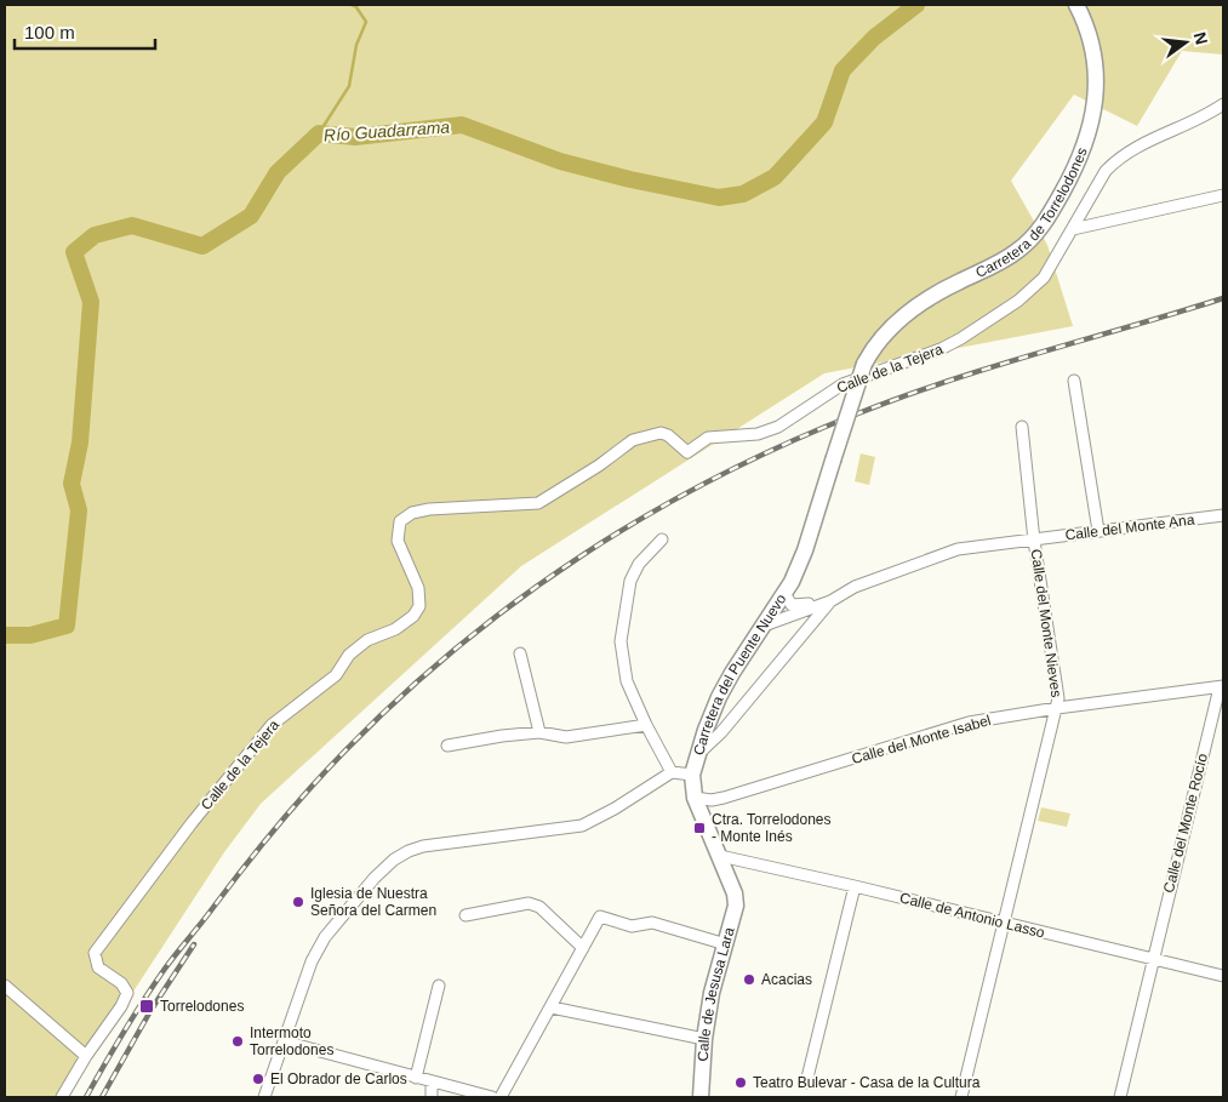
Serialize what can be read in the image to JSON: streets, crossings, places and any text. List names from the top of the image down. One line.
{"streets":{"main road":["Carretera de Torrelodones","Carretera del Puente Nuevo","Calle de Jesusa Lara"],"street":["Calle de la Tejera","Calle del Monte Ana","Calle del Monte Nieves","Calle del Monte Isabel","Calle del Monte Rocío","Calle de Antonio Lasso"]},"crossings":[["Carretera de Torrelodones","Carretera del Puente Nuevo"],["Calle del Monte Ana","Calle del Monte Nieves"],["Calle del Monte Ana","Carretera del Puente Nuevo"],["Calle del Monte Nieves","Calle del Monte Isabel"],["Calle del Monte Nieves","Calle de Antonio Lasso"],["Carretera del Puente Nuevo","Calle del Monte Isabel"],["Carretera del Puente Nuevo","Calle de Antonio Lasso"],["Carretera del Puente Nuevo","Calle de Jesusa Lara"],["Calle del Monte Isabel","Calle del Monte Rocío"],["Calle del Monte Rocío","Calle de Antonio Lasso"]],"water":["Río Guadarrama"],"places":{"transit":["Ctra. Torrelodones - Monte Inés","Torrelodones"],"other":["Iglesia de Nuestra Señora del Carmen","Acacias","Intermoto Torrelodones","El Obrador de Carlos","Teatro Bulevar - Casa de la Cultura"]},"scale_bar":"100 m","north":"right"}
